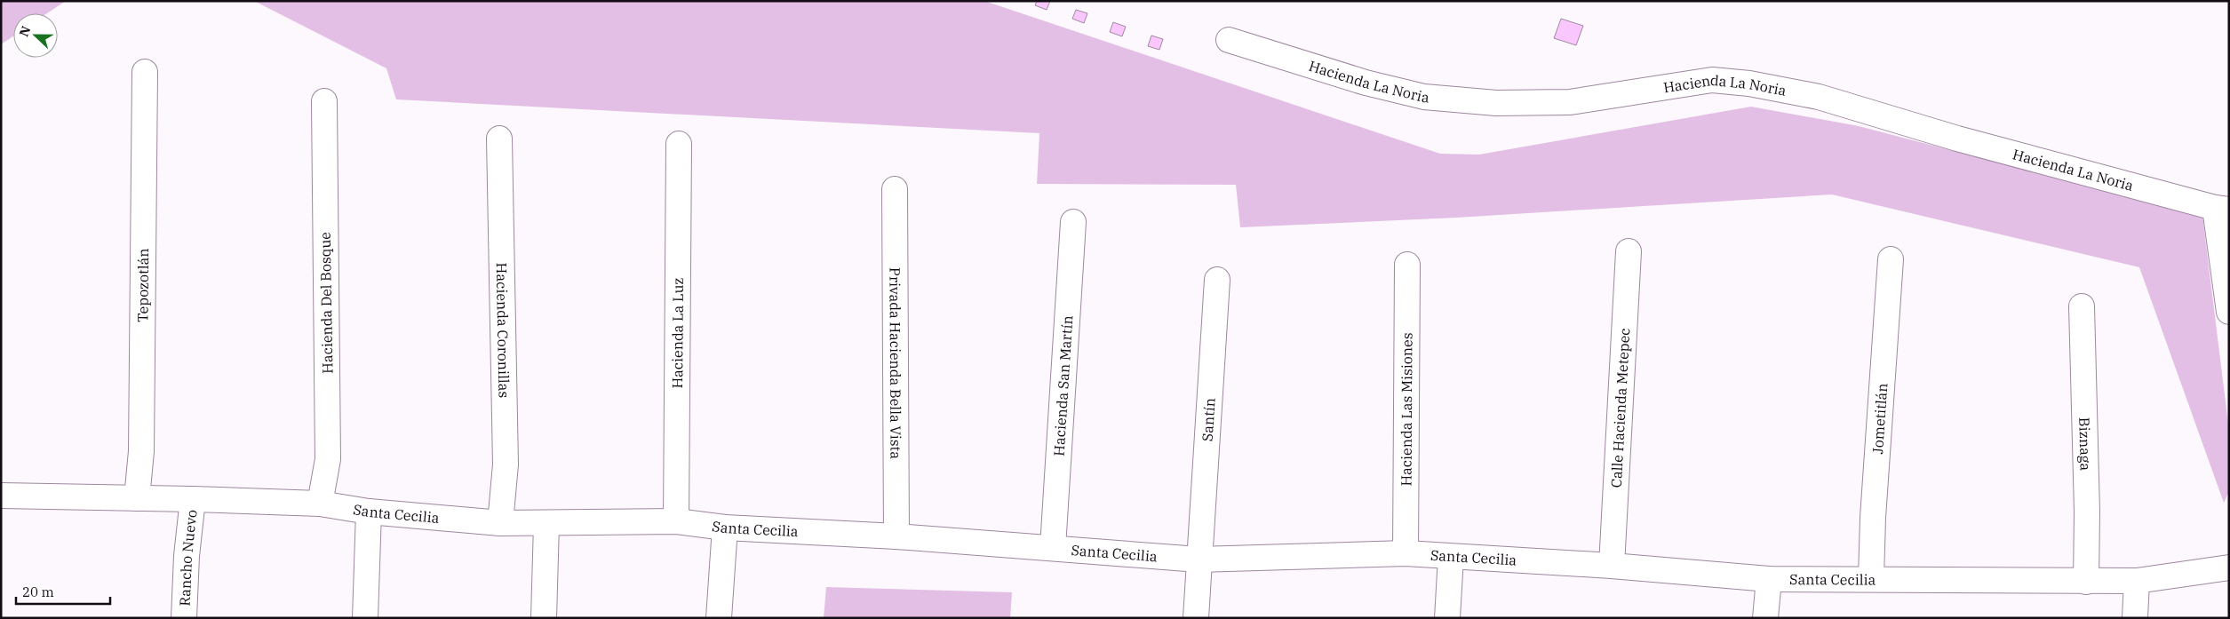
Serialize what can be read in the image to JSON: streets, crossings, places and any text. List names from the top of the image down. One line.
{"streets":{"street":["Hacienda La Noria","Tepozotlán","Hacienda Del Bosque","Hacienda Coronillas","Hacienda La Luz","Privada Hacienda Bella Vista","Hacienda San Martín","Hacienda Las Misiones","Calle Hacienda Metepec","Jometitlán","Santín","Biznaga","Santa Cecilia","Rancho Nuevo"]},"crossings":[["Tepozotlán","Santa Cecilia"],["Hacienda Del Bosque","Santa Cecilia"],["Hacienda Coronillas","Santa Cecilia"],["Hacienda La Luz","Santa Cecilia"],["Privada Hacienda Bella Vista","Santa Cecilia"],["Hacienda San Martín","Santa Cecilia"],["Hacienda Las Misiones","Santa Cecilia"],["Calle Hacienda Metepec","Santa Cecilia"],["Jometitlán","Santa Cecilia"],["Santín","Santa Cecilia"],["Biznaga","Santa Cecilia"],["Santa Cecilia","Rancho Nuevo"]],"scale_bar":"20 m","north":"left"}
